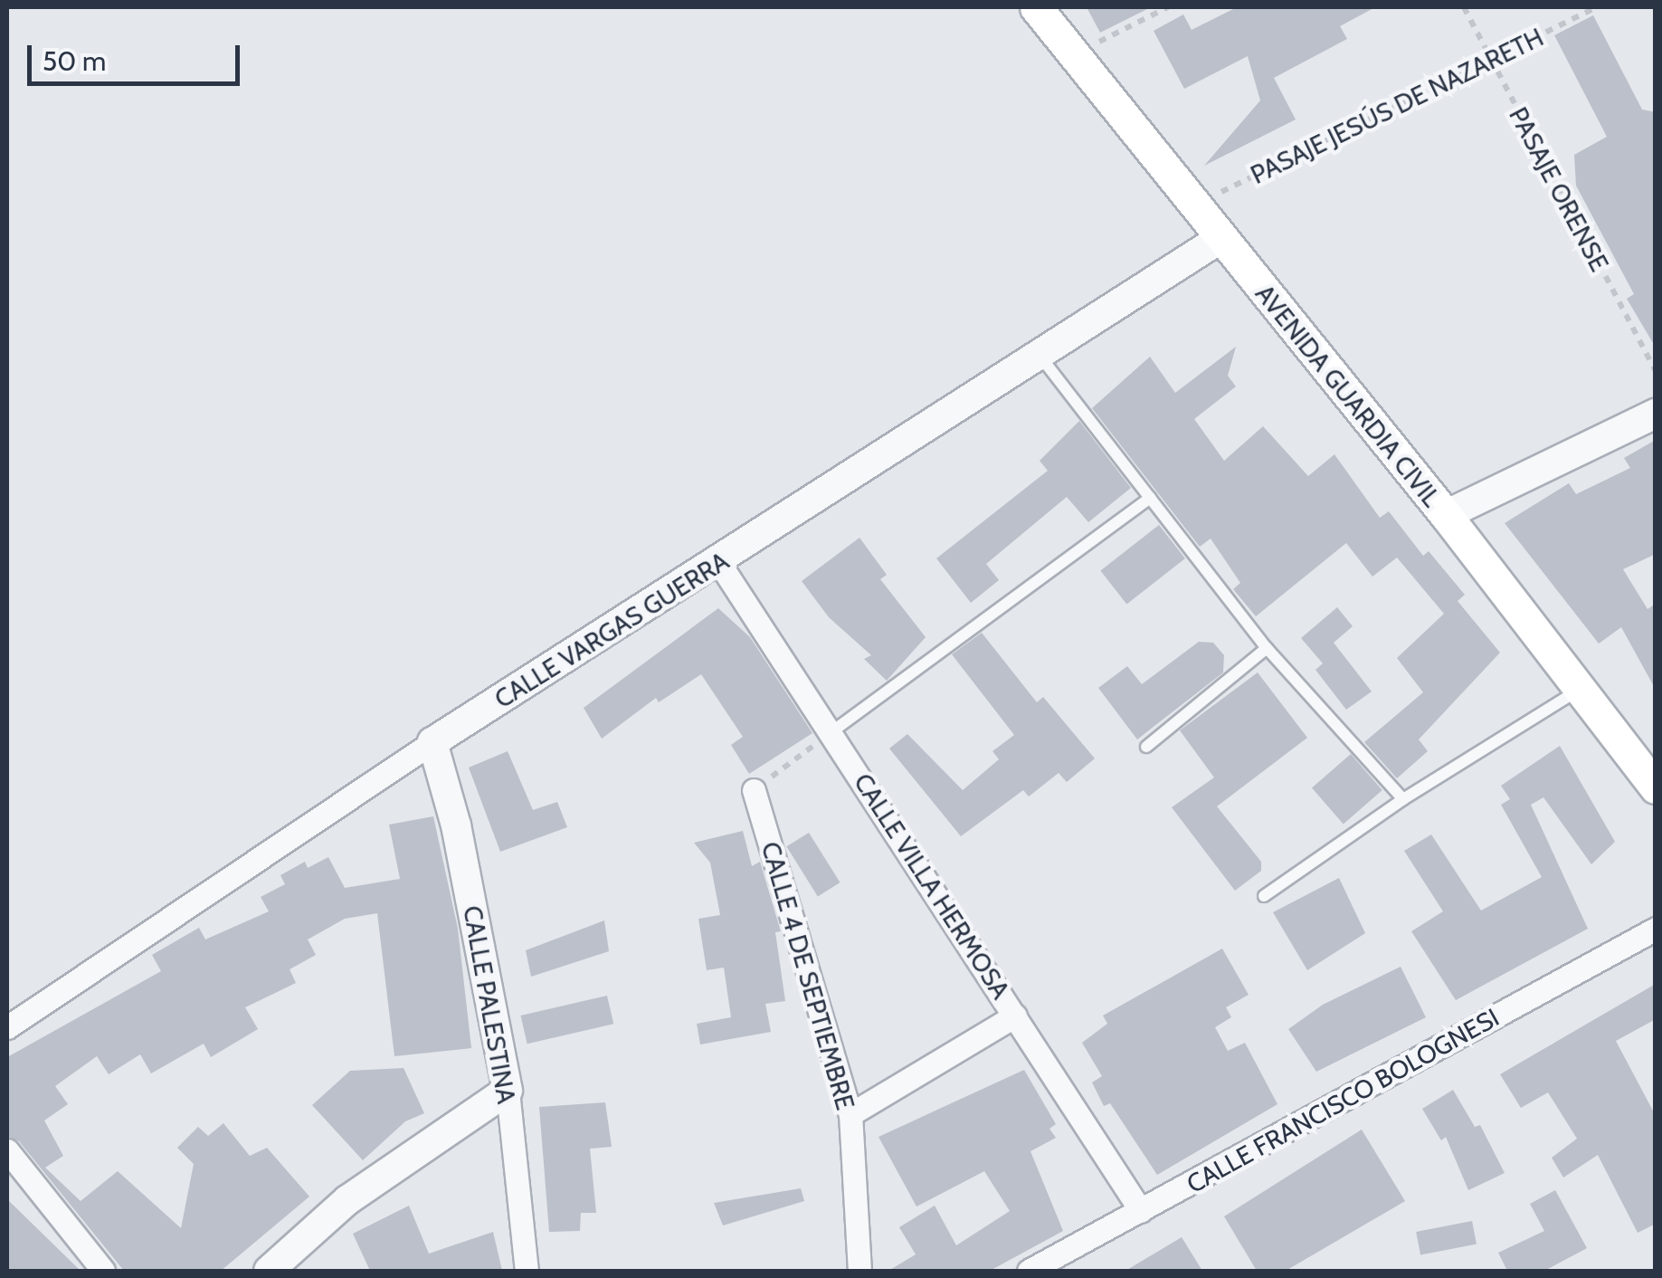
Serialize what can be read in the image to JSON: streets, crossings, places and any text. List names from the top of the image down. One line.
{"streets":{"main road":["AVENIDA GUARDIA CIVIL"],"street":["CALLE VARGAS GUERRA","CALLE VILLA HERMOSA","CALLE 4 DE SEPTIEMBRE","CALLE PALESTINA","CALLE FRANCISCO BOLOGNESI"],"path":["PASAJE JESÚS DE NAZARETH","PASAJE ORENSE"]},"crossings":[["PASAJE JESÚS DE NAZARETH","PASAJE ORENSE"],["PASAJE JESÚS DE NAZARETH","AVENIDA GUARDIA CIVIL"],["AVENIDA GUARDIA CIVIL","CALLE VARGAS GUERRA"],["CALLE VARGAS GUERRA","CALLE VILLA HERMOSA"],["CALLE VARGAS GUERRA","CALLE PALESTINA"],["CALLE VILLA HERMOSA","CALLE FRANCISCO BOLOGNESI"]],"scale_bar":"50 m"}
